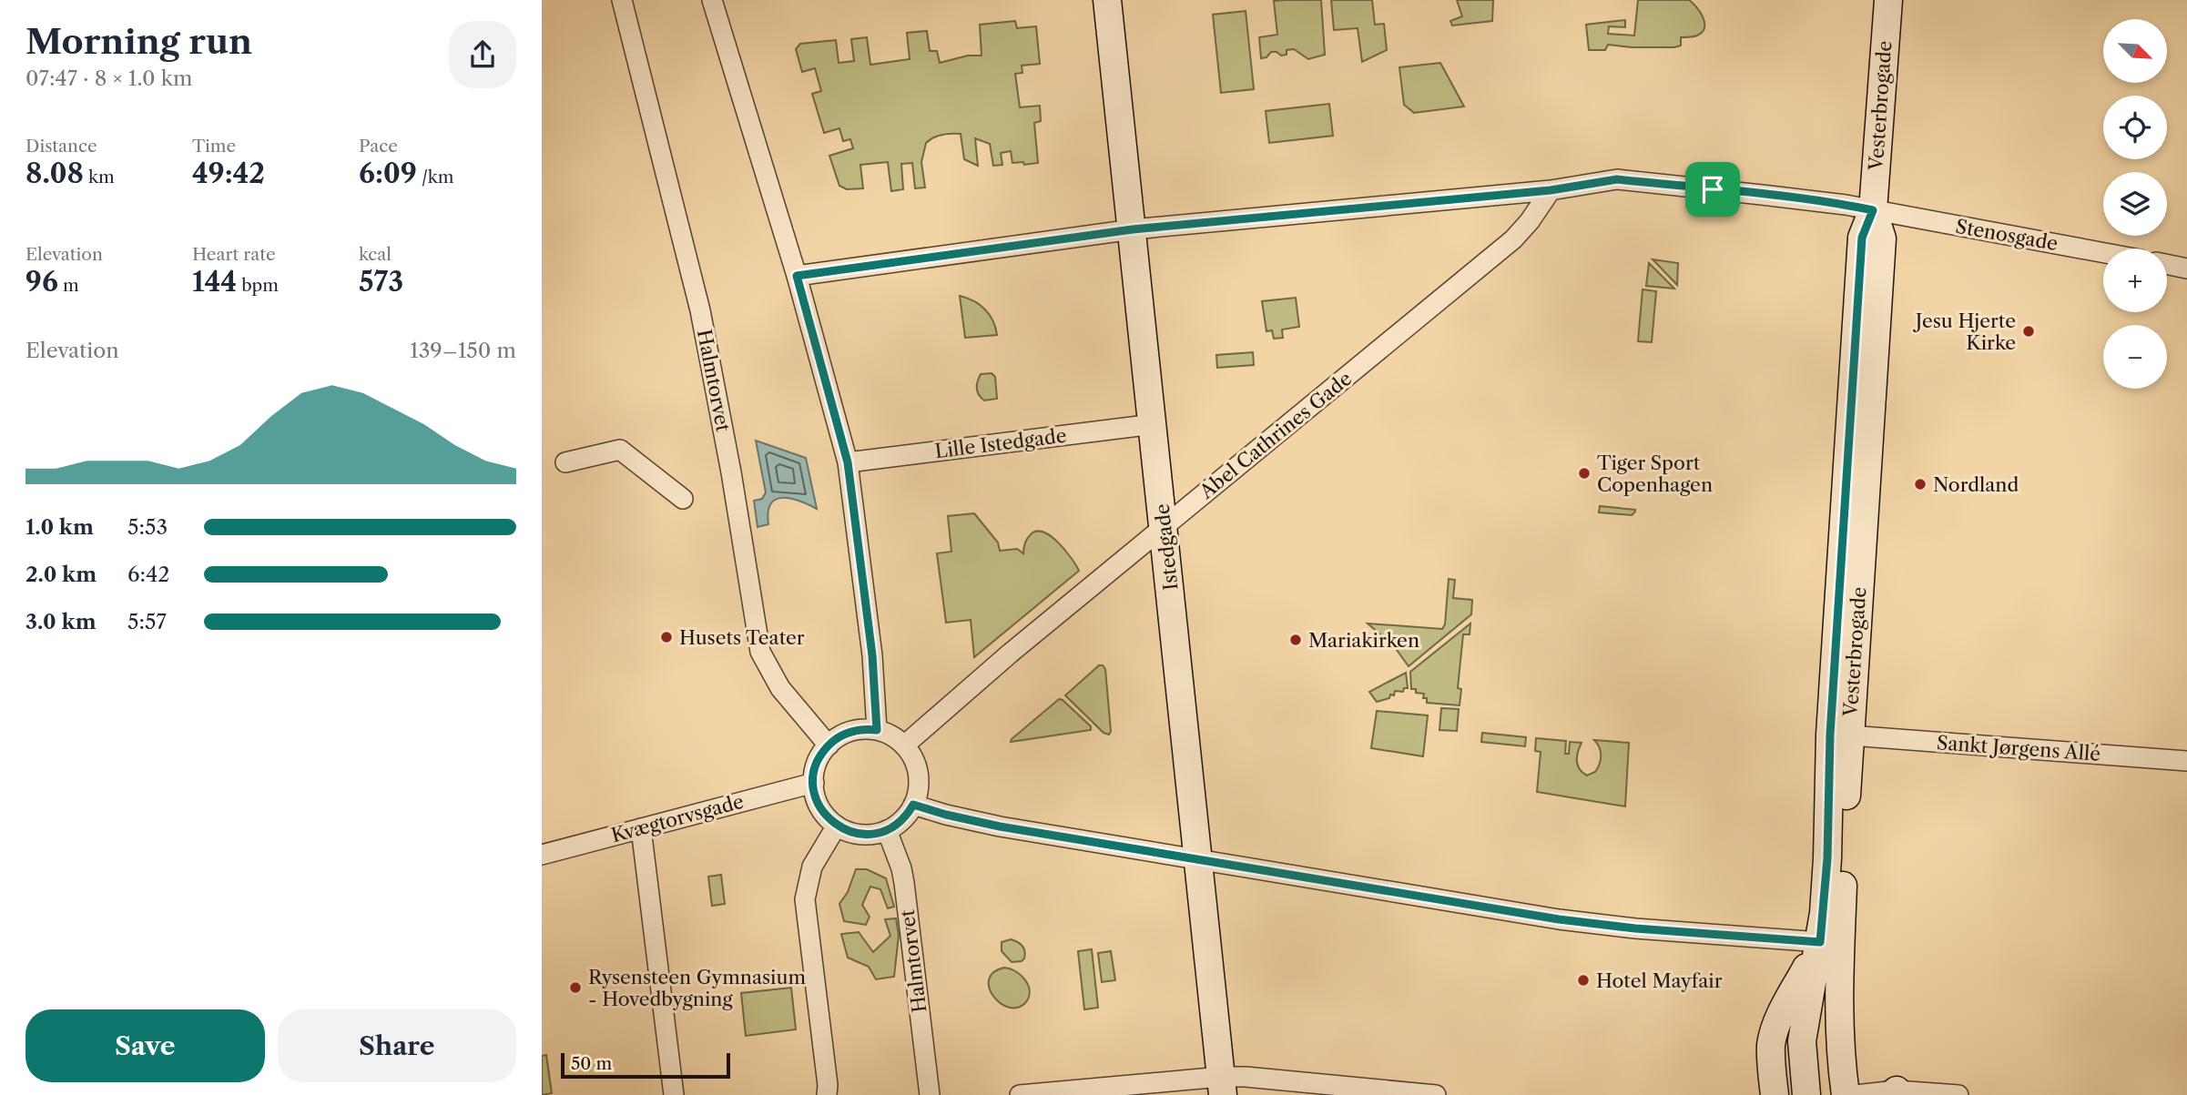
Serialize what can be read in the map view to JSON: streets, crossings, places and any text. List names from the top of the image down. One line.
{"streets":{"street":["Vesterbrogade","Stenosgade","Halmtorvet","Abel Cathrines Gade","Lille Istedgade","Istedgade","Sankt Jørgens Allé","Kvægtorvsgade"]},"crossings":[["Vesterbrogade","Stenosgade"],["Vesterbrogade","Sankt Jørgens Allé"],["Stenosgade","Abel Cathrines Gade"],["Stenosgade","Istedgade"],["Halmtorvet","Abel Cathrines Gade"],["Halmtorvet","Kvægtorvsgade"],["Abel Cathrines Gade","Istedgade"],["Abel Cathrines Gade","Kvægtorvsgade"],["Lille Istedgade","Istedgade"]],"places":["Jesu Hjerte Kirke","Tiger Sport Copenhagen","Nordland","Husets Teater","Mariakirken","Hotel Mayfair","Rysensteen Gymnasium - Hovedbygning"],"scale_bar":"50 m","north":"bottom right","page":{"heading":["Morning run","07:47 · 8 × 1.0 km"],"map_buttons":["+","−"],"stats":[["Distance","8.08 km"],["Time","49:42"],["Pace","6:09 /km"],["Elevation","96 m"],["Heart rate","144 bpm"],["kcal","573"]],"chart":["Elevation","139–150 m"],"list":[{"name":"1.0 km","note":"5:53"},{"name":"2.0 km","note":"6:42"},{"name":"3.0 km","note":"5:57"}],"buttons":["Save","Share"],"scale":"50 m"}}
